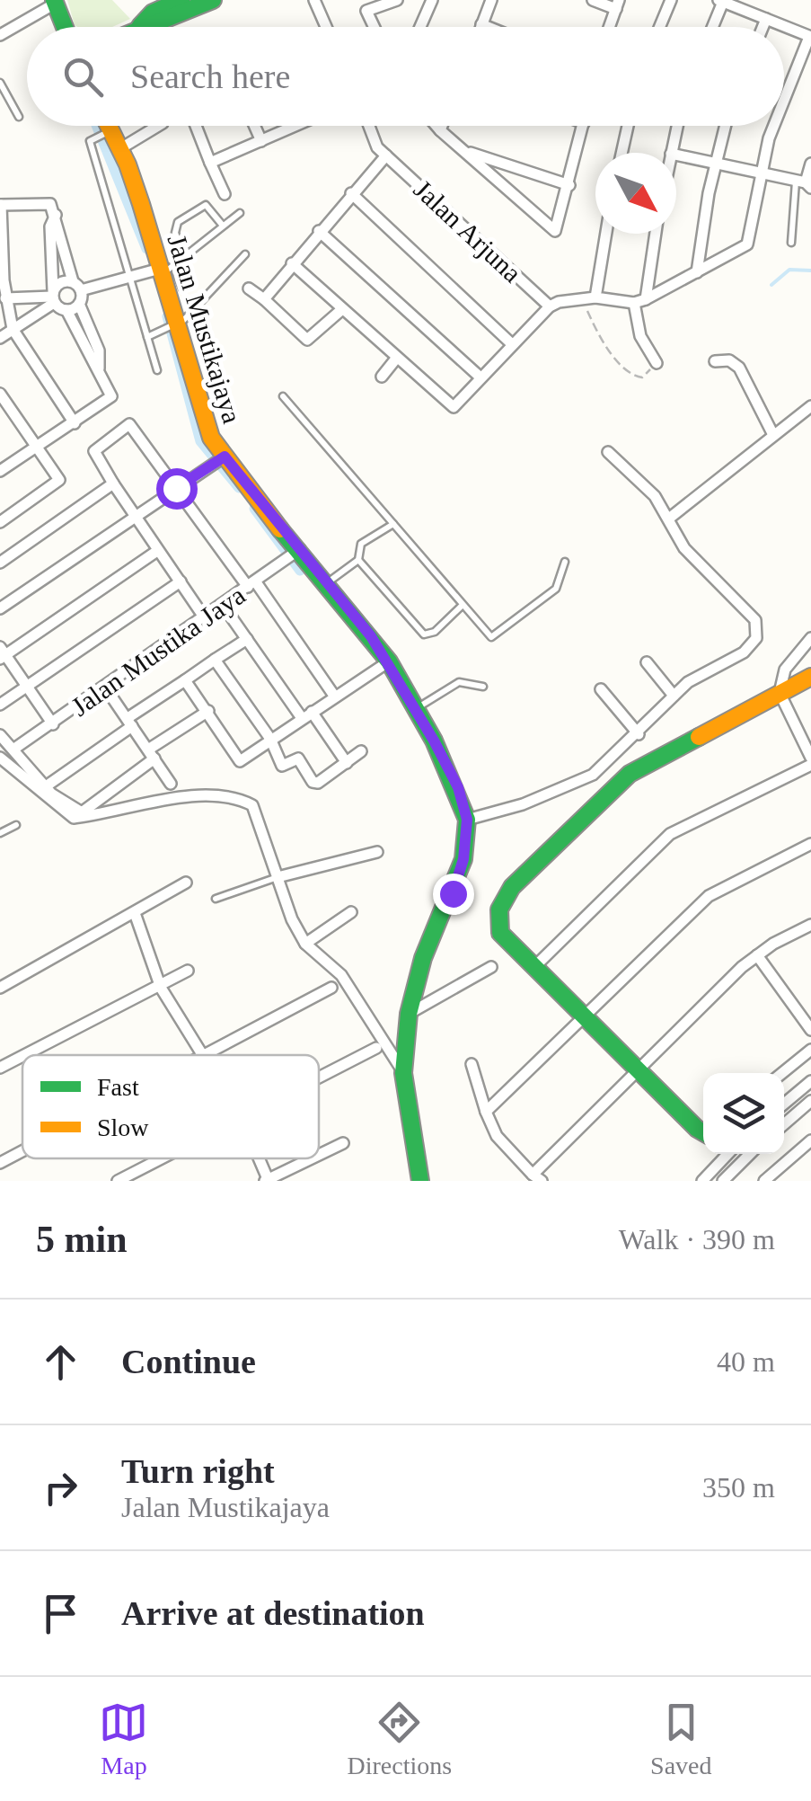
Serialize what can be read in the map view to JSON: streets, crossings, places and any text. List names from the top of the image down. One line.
{"streets":{"main road":["Jalan Mustikajaya"],"street":["Jalan Arjuna","Jalan Mustika Jaya"]},"crossings":[["Jalan Mustikajaya","Jalan Mustika Jaya"]],"legend":["Fast","Slow"],"north":"bottom right","page":{"search":"Search here","heading":["5 min","Walk · 390 m"],"list":[["Continue","40 m"],["Turn right","Jalan Mustikajaya","350 m"],"Arrive at destination"],"nav":["Map","Directions","Saved"]}}
